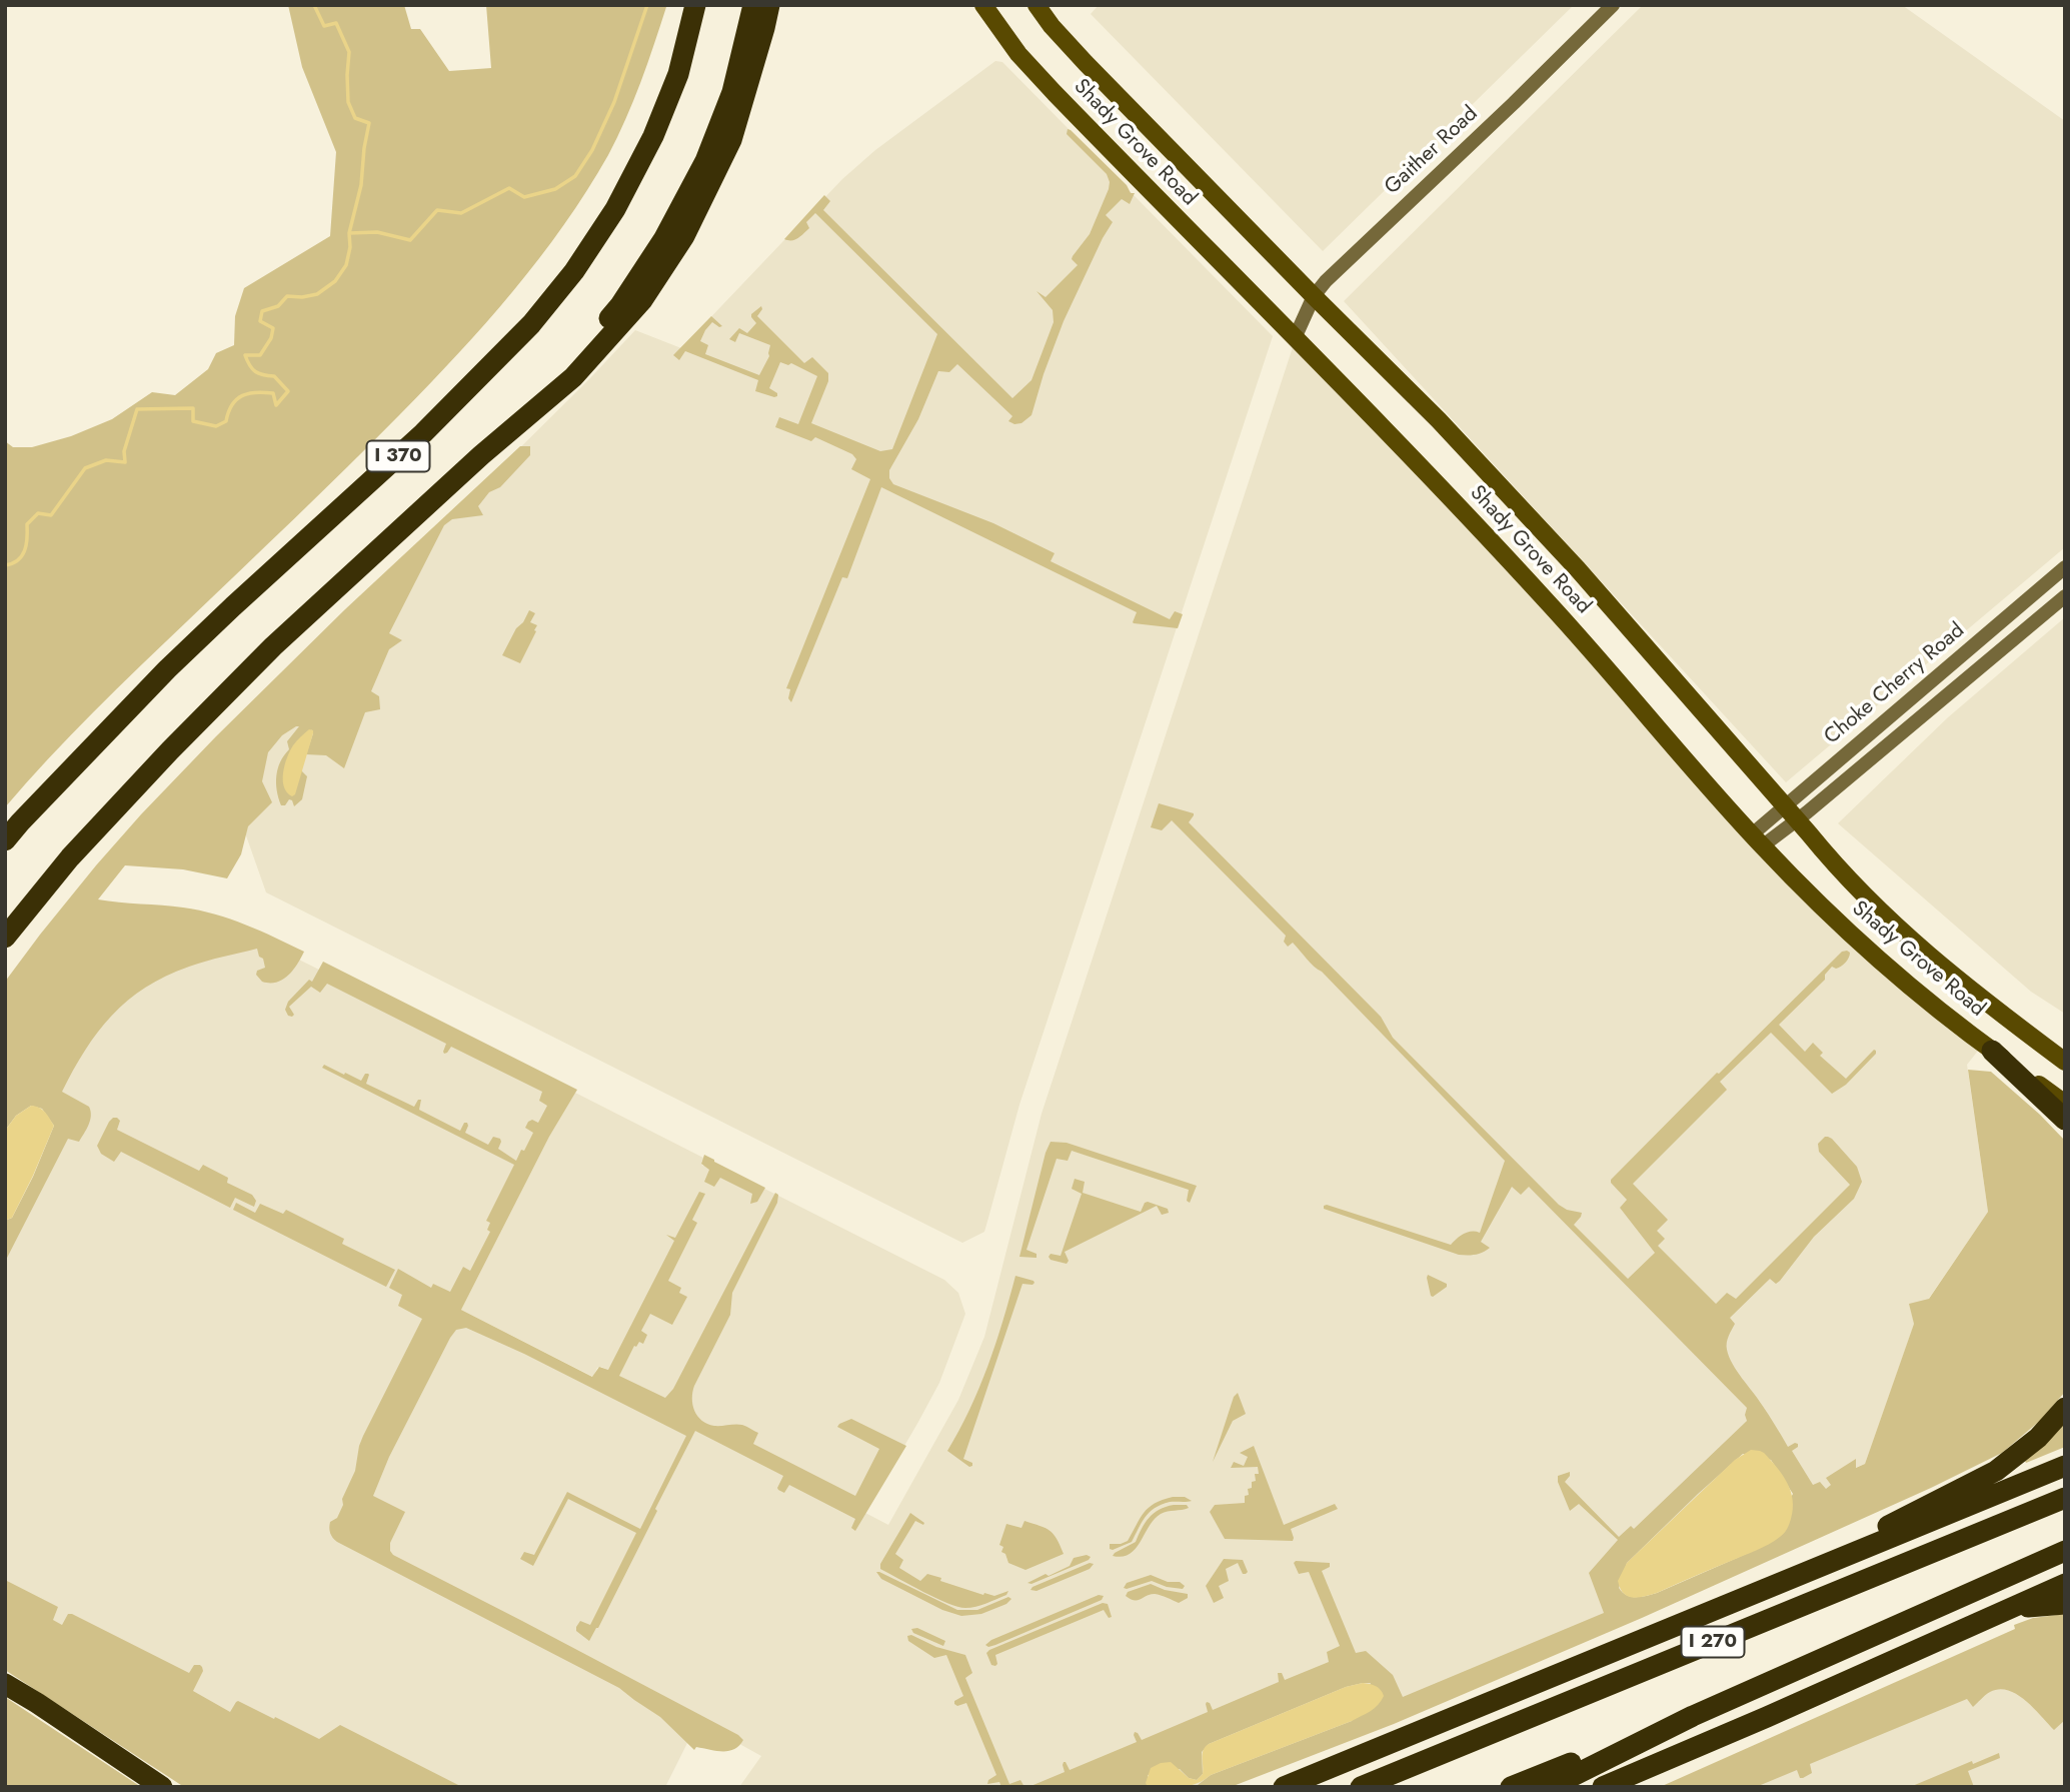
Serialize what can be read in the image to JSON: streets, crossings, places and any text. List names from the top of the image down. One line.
{"streets":{"highway":["I 370","I 270"],"main road":["Shady Grove Road"],"street":["Gaither Road","Choke Cherry Road"]},"crossings":[["Shady Grove Road","Gaither Road"],["Shady Grove Road","Choke Cherry Road"]]}
